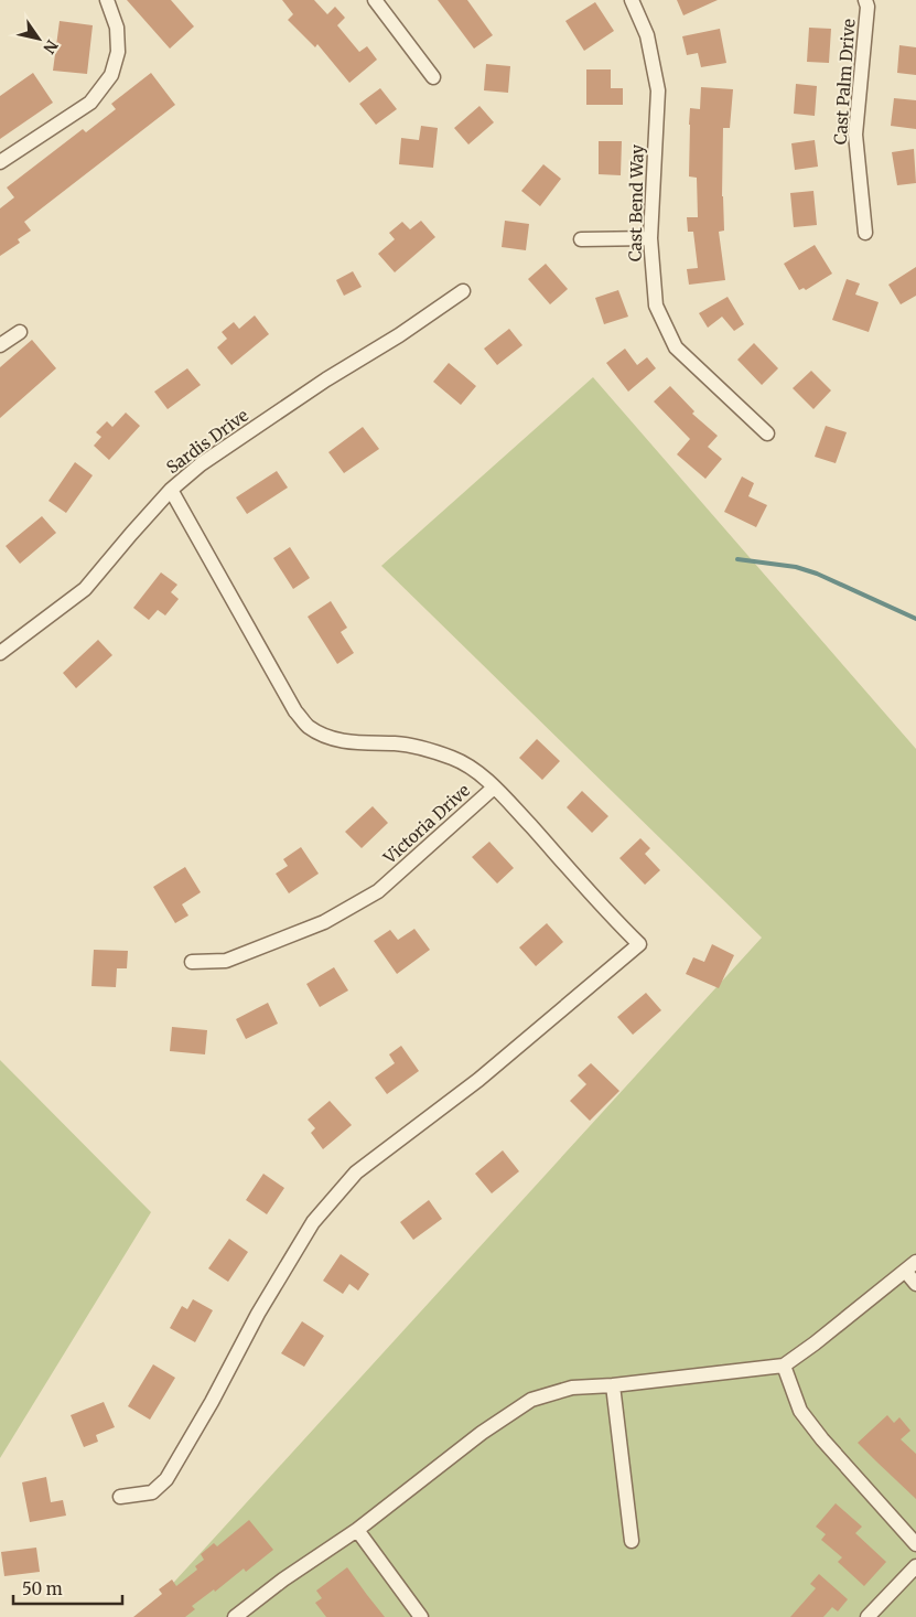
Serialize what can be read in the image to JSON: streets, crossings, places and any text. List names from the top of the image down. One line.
{"streets":{"street":["Cast Palm Drive","Cast Bend Way","Sardis Drive","Victoria Drive"]},"crossings":[["Sardis Drive","Victoria Drive"]],"scale_bar":"50 m","north":"bottom right"}
